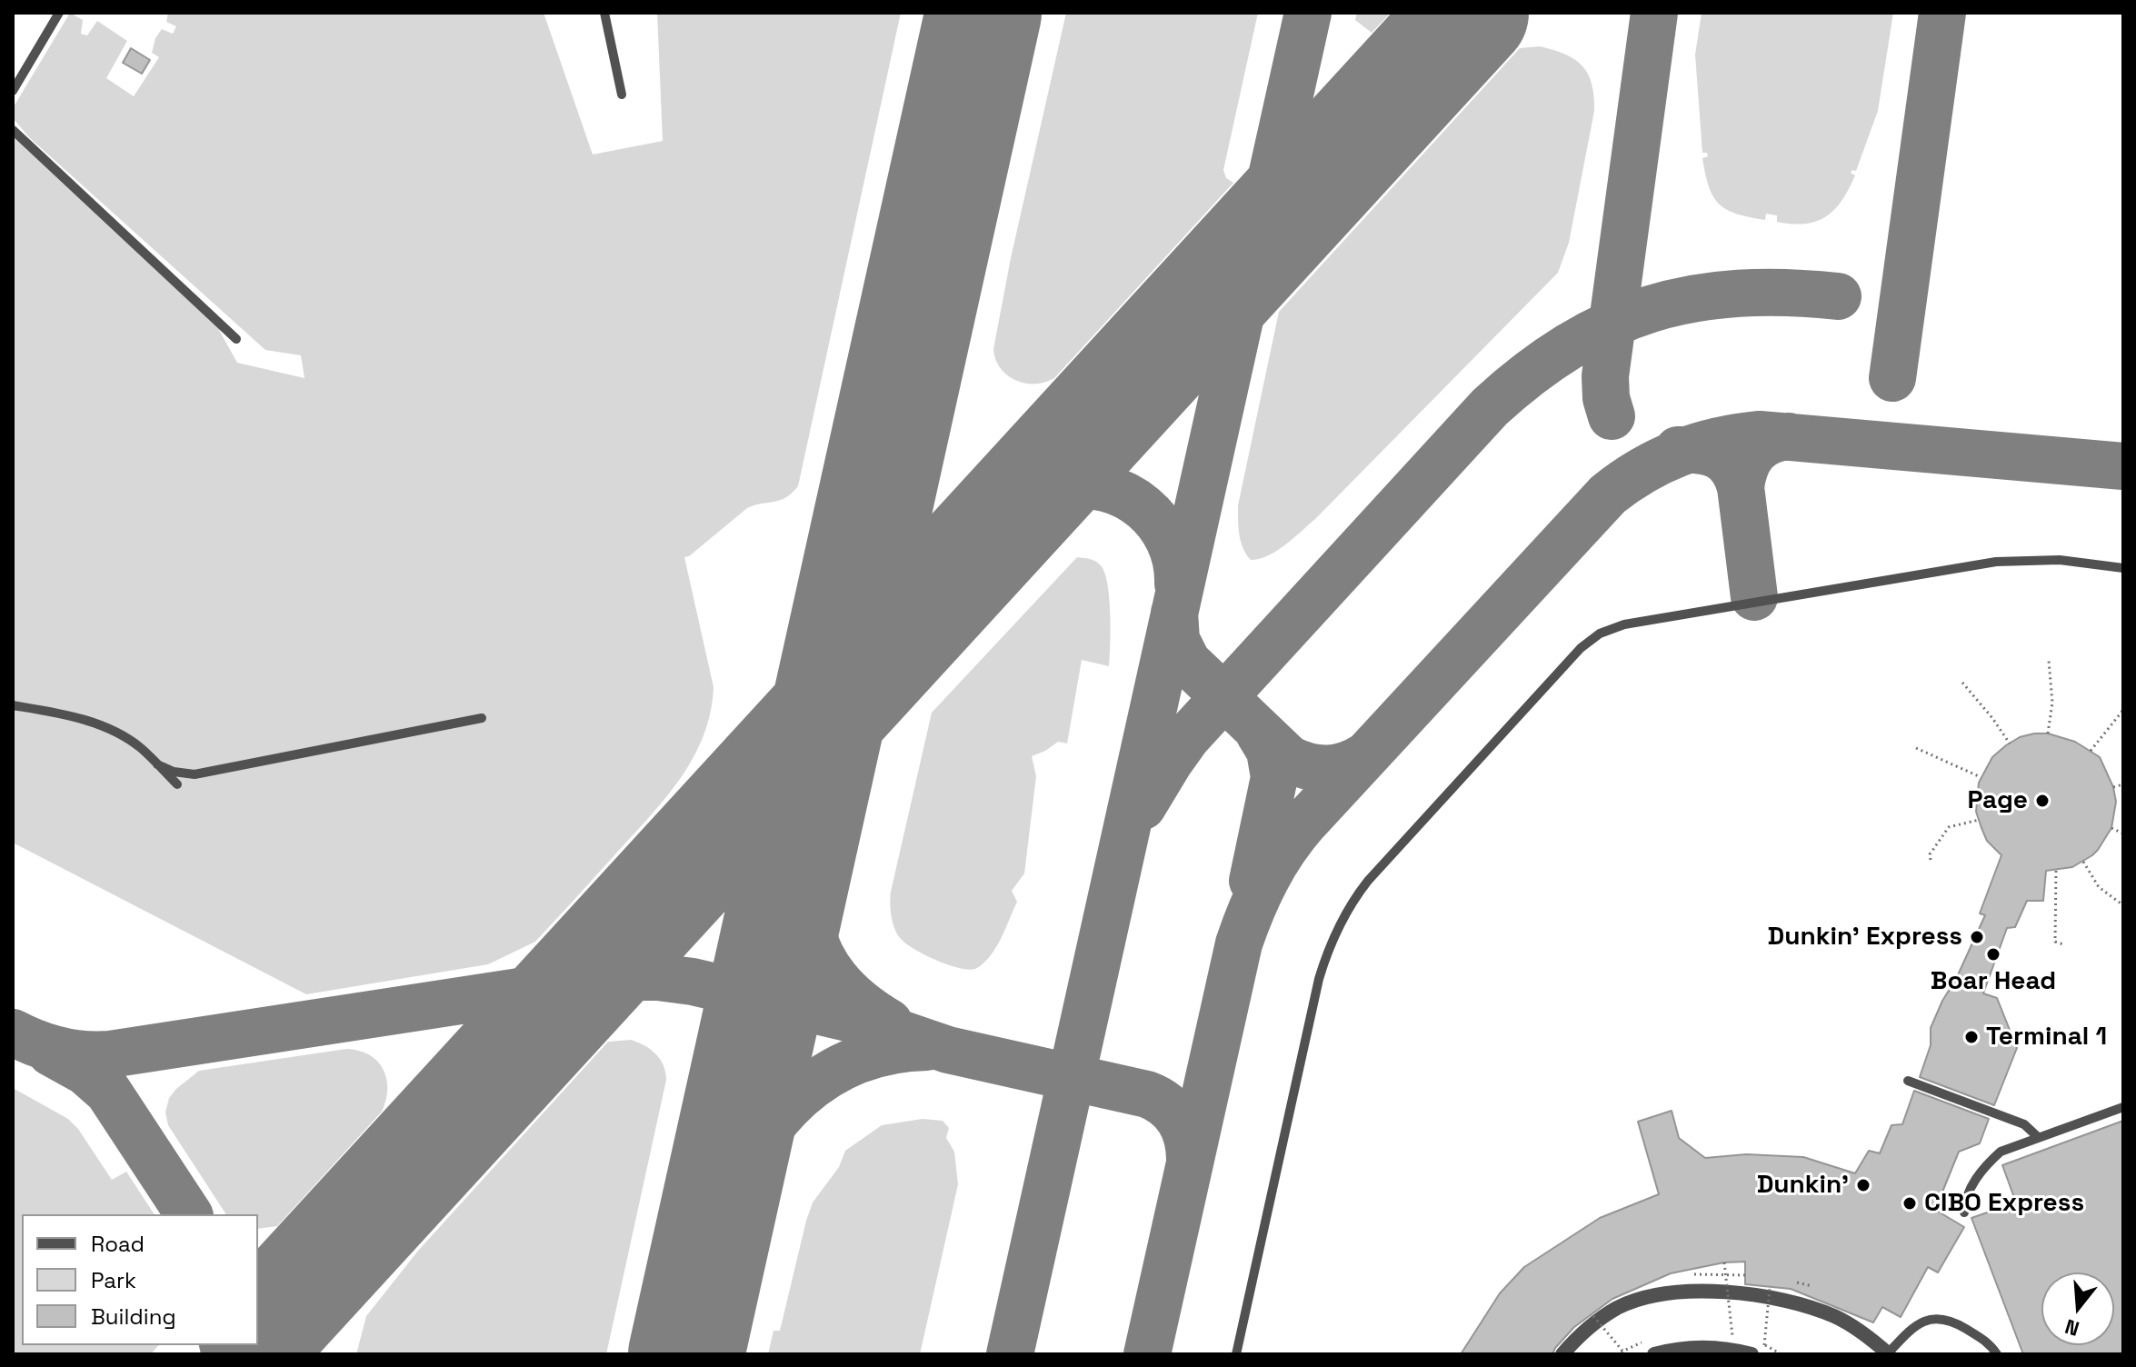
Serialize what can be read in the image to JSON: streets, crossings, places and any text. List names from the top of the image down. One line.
{"places":["Page","Dunkin' Express","Boar Head","Terminal 1","Dunkin'","CIBO Express"],"legend":["Road","Park","Building"],"north":"bottom"}
